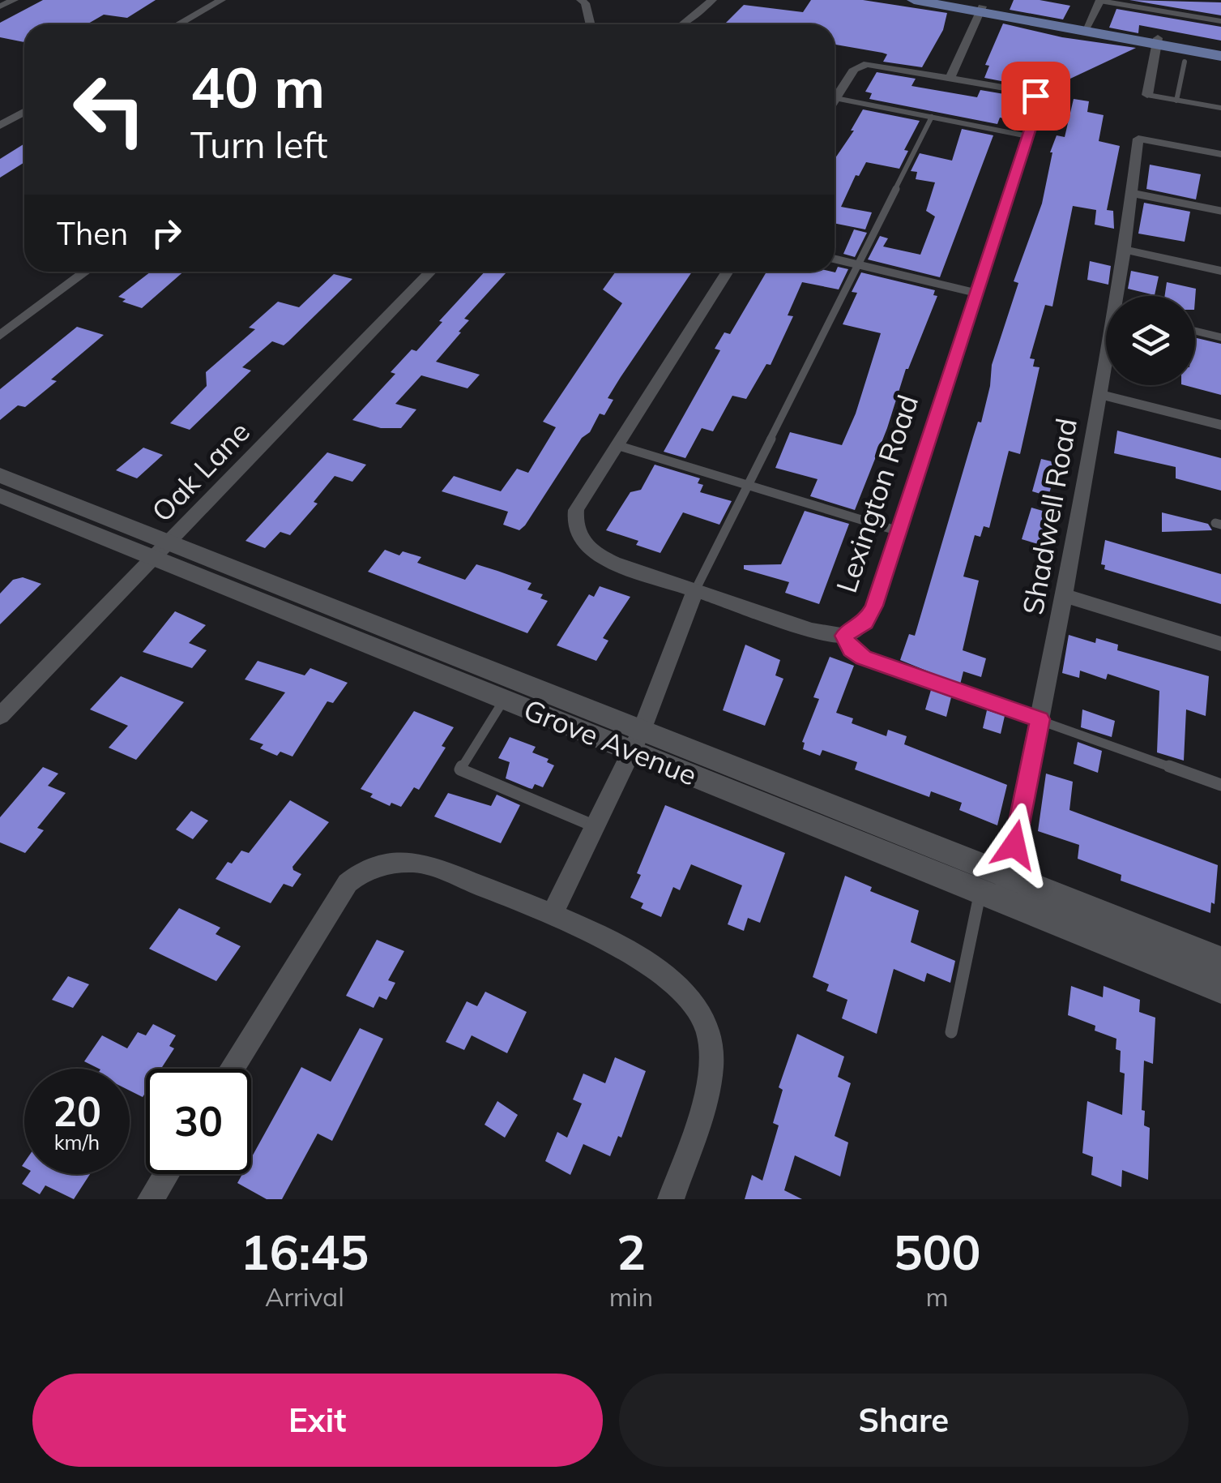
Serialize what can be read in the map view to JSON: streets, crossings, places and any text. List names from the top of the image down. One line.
{"streets":{"street":["Oak Lane","Lexington Road","Shadwell Road","Grove Avenue"]},"crossings":[["Oak Lane","Grove Avenue"],["Shadwell Road","Grove Avenue"]],"page":{"turn":["40 m","Turn left"],"then":"Then","speed":"20 km/h","limit":"30","eta":["16:45","Arrival","2","min","500","m"],"buttons":["Exit","Share"]}}
